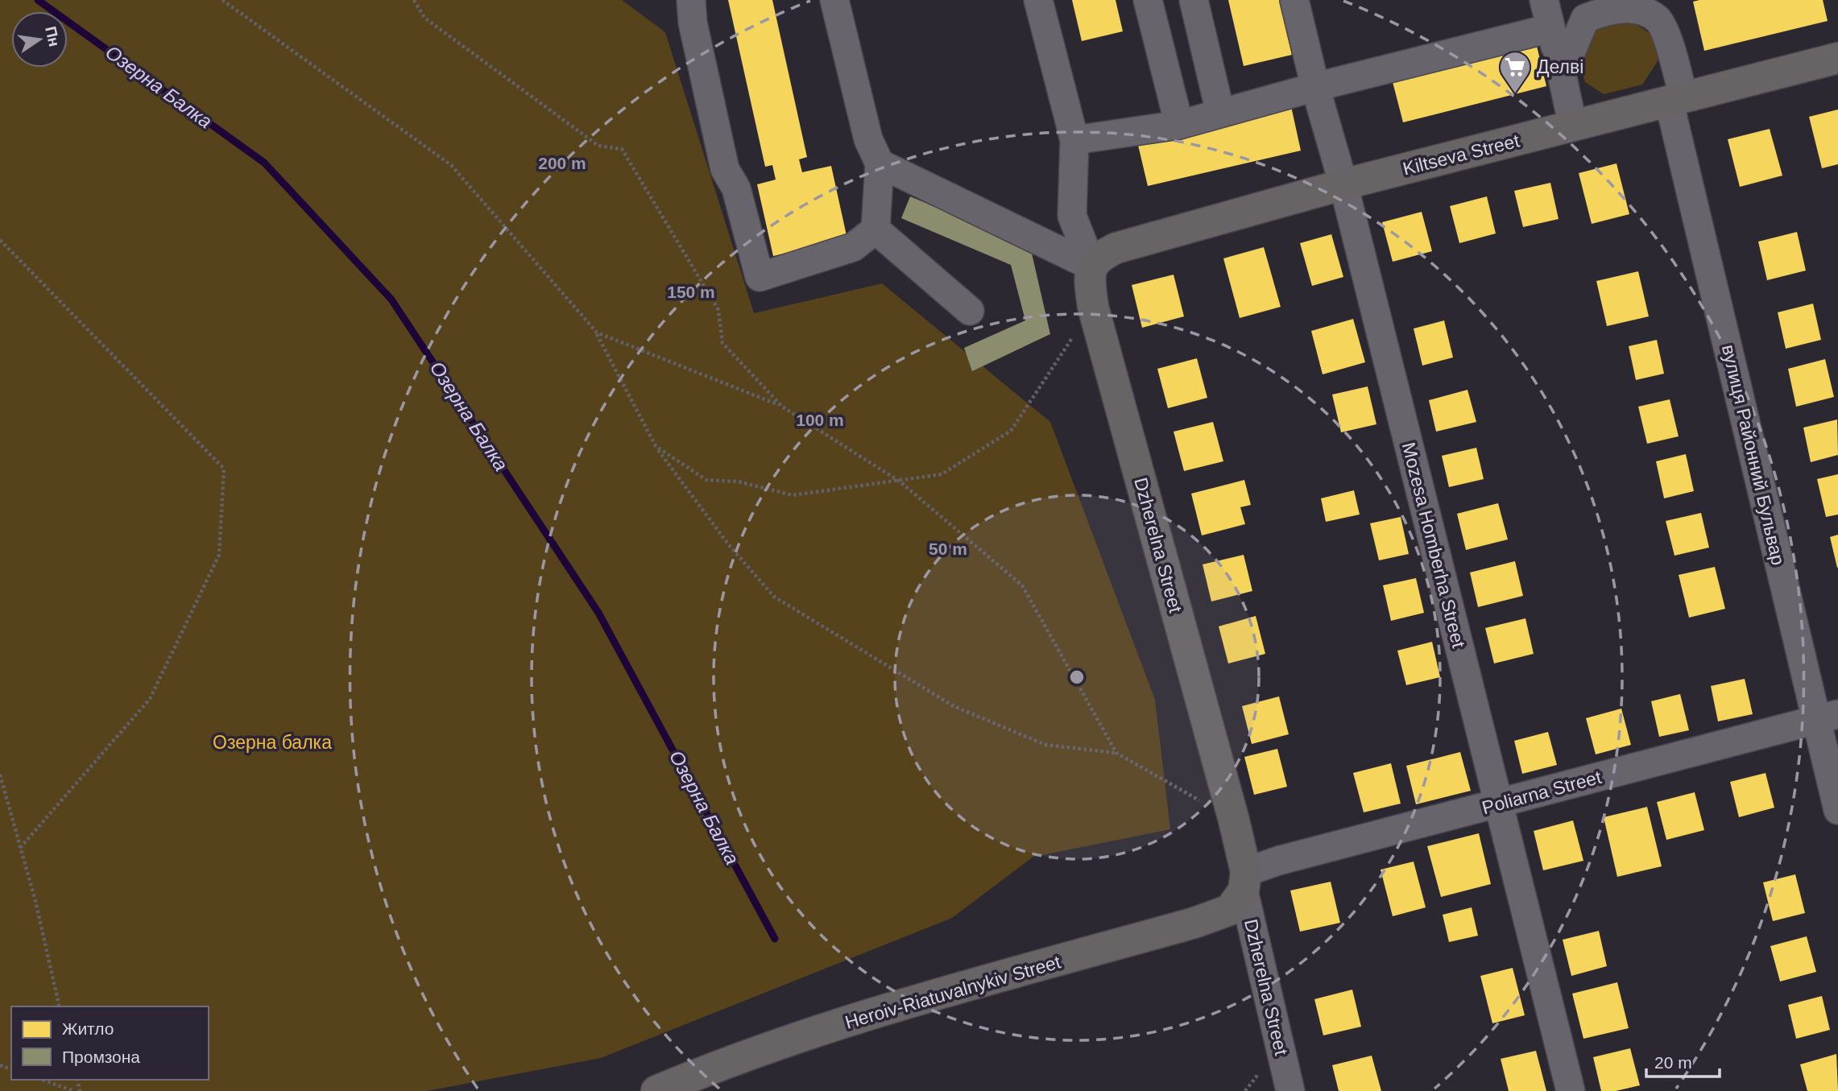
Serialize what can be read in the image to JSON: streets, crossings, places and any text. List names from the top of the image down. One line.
{"streets":{"main road":["Kiltseva Street","Dzherelna Street","Heroiv-Riatuvalnykiv Street"],"street":["вулиця Районний Бульвар","Mozesa Homberha Street","Poliarna Street"]},"crossings":[["Kiltseva Street","вулиця Районний Бульвар"],["Kiltseva Street","Dzherelna Street"],["Kiltseva Street","Mozesa Homberha Street"],["вулиця Районний Бульвар","Poliarna Street"],["Dzherelna Street","Poliarna Street"],["Dzherelna Street","Heroiv-Riatuvalnykiv Street"],["Mozesa Homberha Street","Poliarna Street"],["Poliarna Street","Heroiv-Riatuvalnykiv Street"]],"water":["Озерна Балка"],"parks":["Озерна балка"],"places":{"supermarket":["Делві"]},"legend":["Житло","Промзона"],"scale_bar":"20 m","north":"right","rings":["200 m","150 m","100 m","50 m"]}
